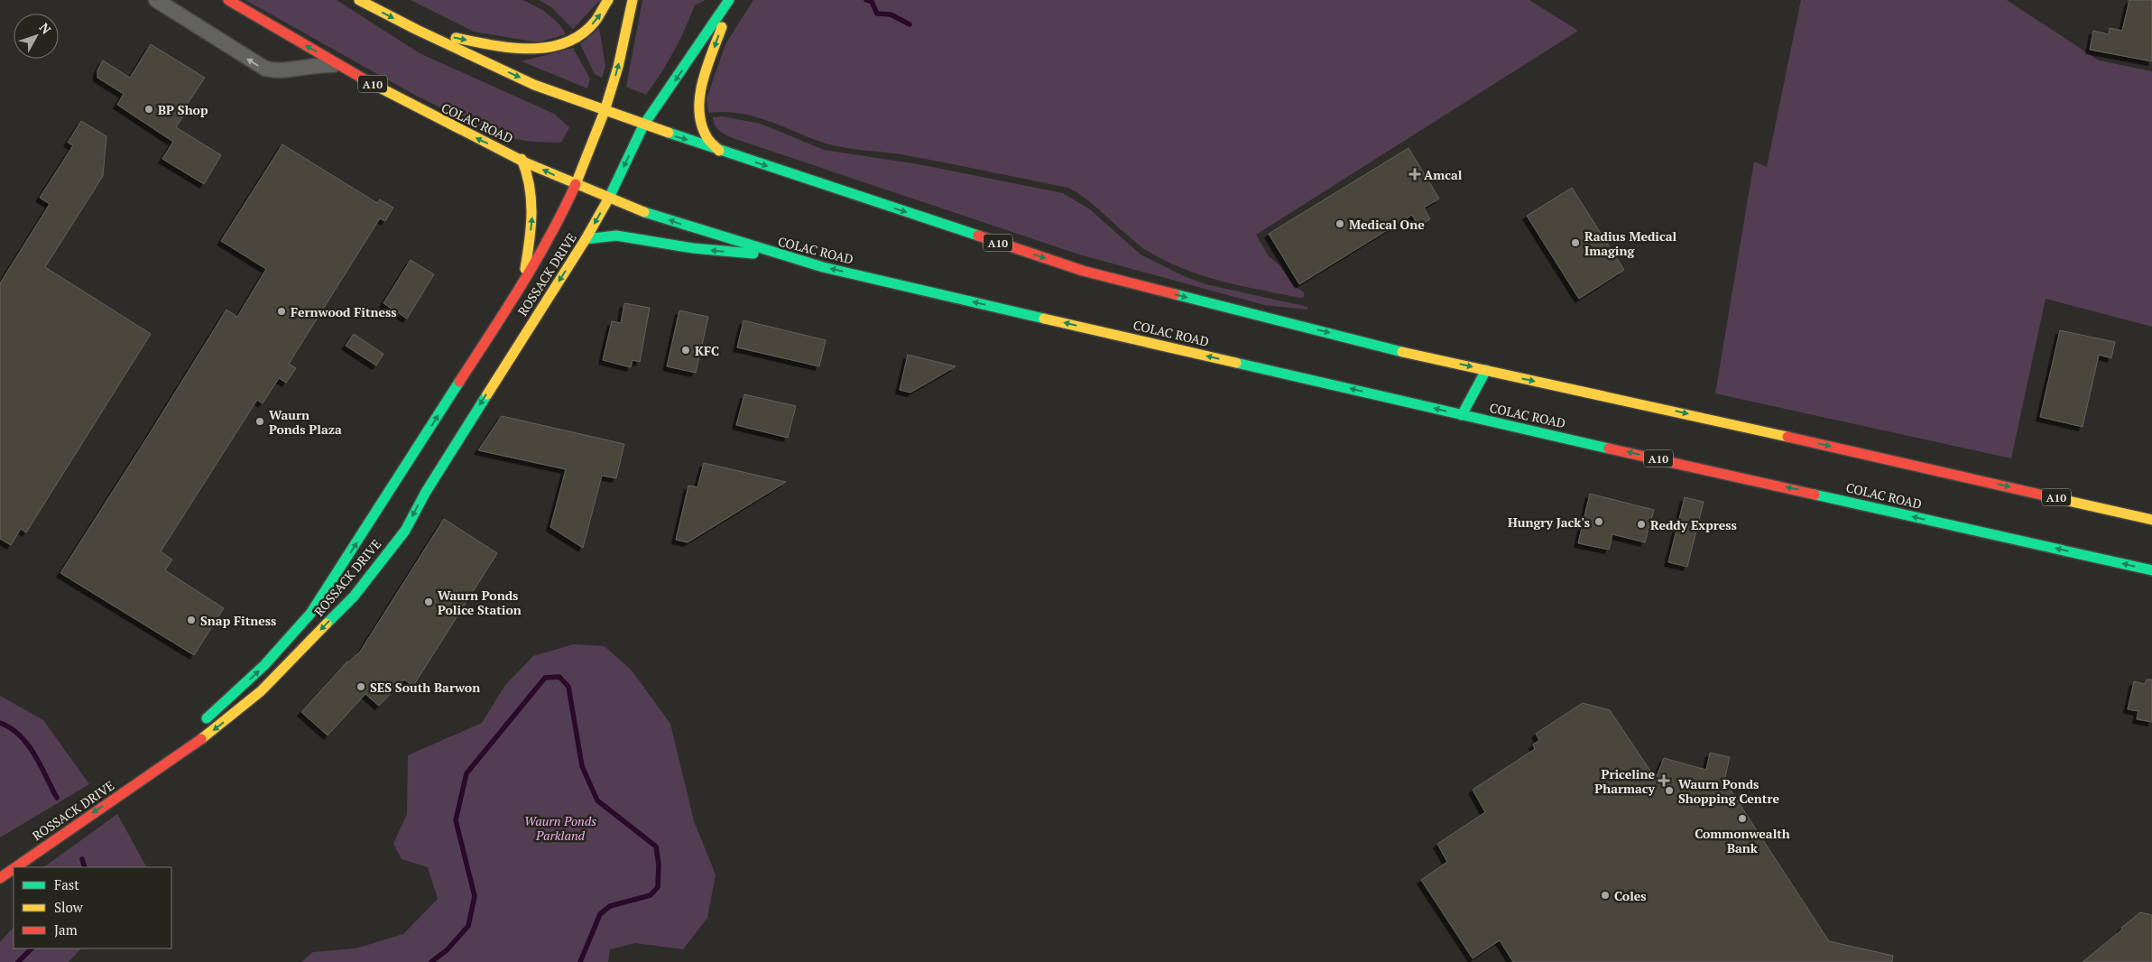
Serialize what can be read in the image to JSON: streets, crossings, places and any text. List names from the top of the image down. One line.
{"streets":{"main road":["A10","COLAC ROAD","ROSSACK DRIVE"]},"crossings":[["A10","ROSSACK DRIVE"],["COLAC ROAD","ROSSACK DRIVE"]],"parks":["Waurn Ponds Parkland"],"places":{"other":["BP Shop","Medical One","Radius Medical Imaging","Fernwood Fitness","KFC","Waurn Ponds Plaza","Hungry Jack's","Reddy Express","Waurn Ponds Police Station","Snap Fitness","SES South Barwon","Waurn Ponds Shopping Centre","Commonwealth Bank","Coles"],"health":["Amcal","Priceline Pharmacy"]},"legend":["Fast","Slow","Jam"],"north":"top right"}
